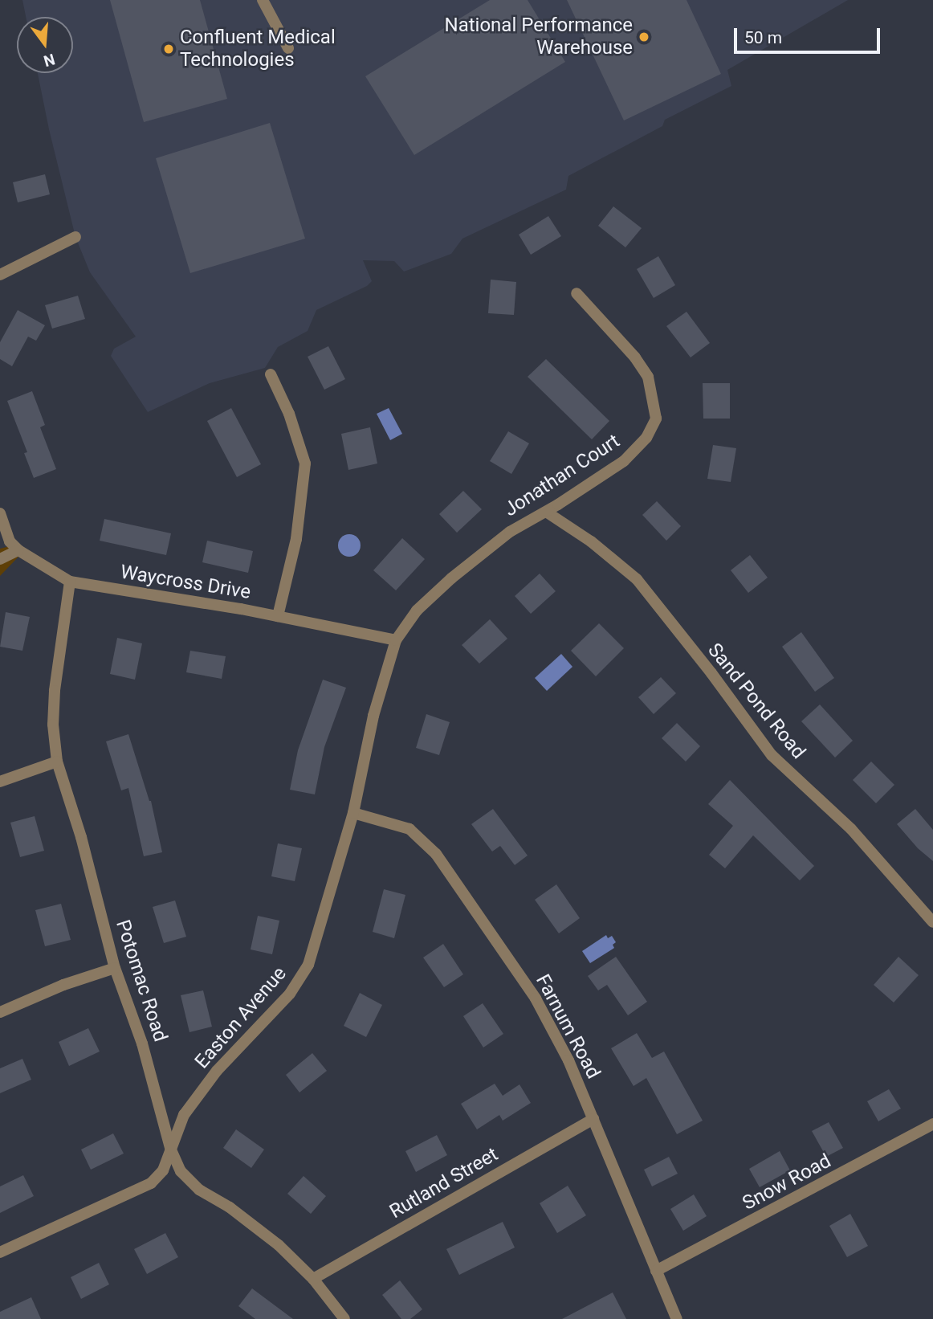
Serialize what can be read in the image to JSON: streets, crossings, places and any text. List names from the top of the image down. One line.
{"streets":{"street":["Jonathan Court","Waycross Drive","Sand Pond Road","Potomac Road","Easton Avenue","Farnum Road","Snow Road","Rutland Street"]},"crossings":[["Jonathan Court","Waycross Drive"],["Jonathan Court","Sand Pond Road"],["Jonathan Court","Easton Avenue"],["Waycross Drive","Potomac Road"],["Waycross Drive","Easton Avenue"],["Potomac Road","Easton Avenue"],["Potomac Road","Rutland Street"],["Easton Avenue","Farnum Road"],["Farnum Road","Snow Road"],["Farnum Road","Rutland Street"]],"places":["National Performance Warehouse","Confluent Medical Technologies"],"scale_bar":"50 m","north":"bottom"}
